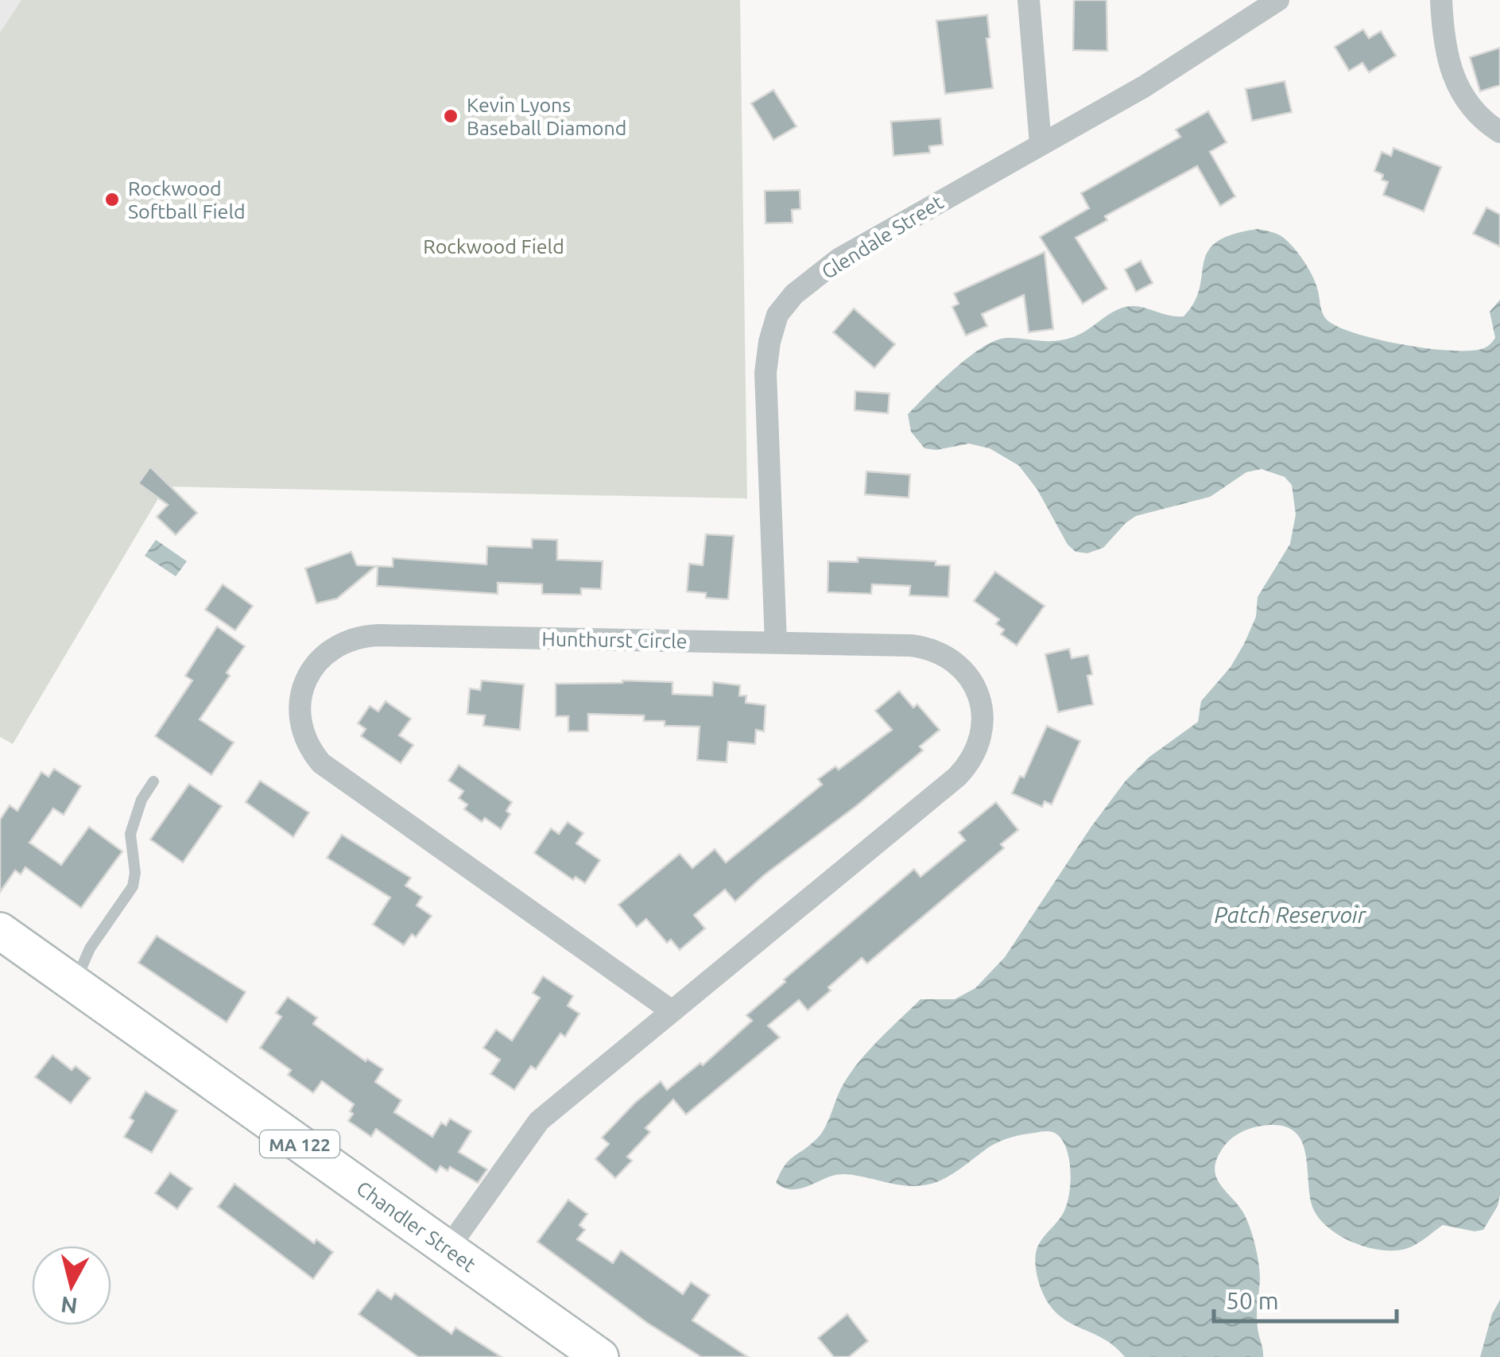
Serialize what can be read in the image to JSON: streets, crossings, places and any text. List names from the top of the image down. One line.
{"streets":{"main road":["MA 122","Chandler Street"],"street":["Glendale Street","Hunthurst Circle"]},"crossings":[["Glendale Street","Hunthurst Circle"],["Hunthurst Circle","Chandler Street"]],"water":["Patch Reservoir"],"parks":["Rockwood Field"],"places":["Kevin Lyons Baseball Diamond","Rockwood Softball Field"],"scale_bar":"50 m","north":"bottom"}
